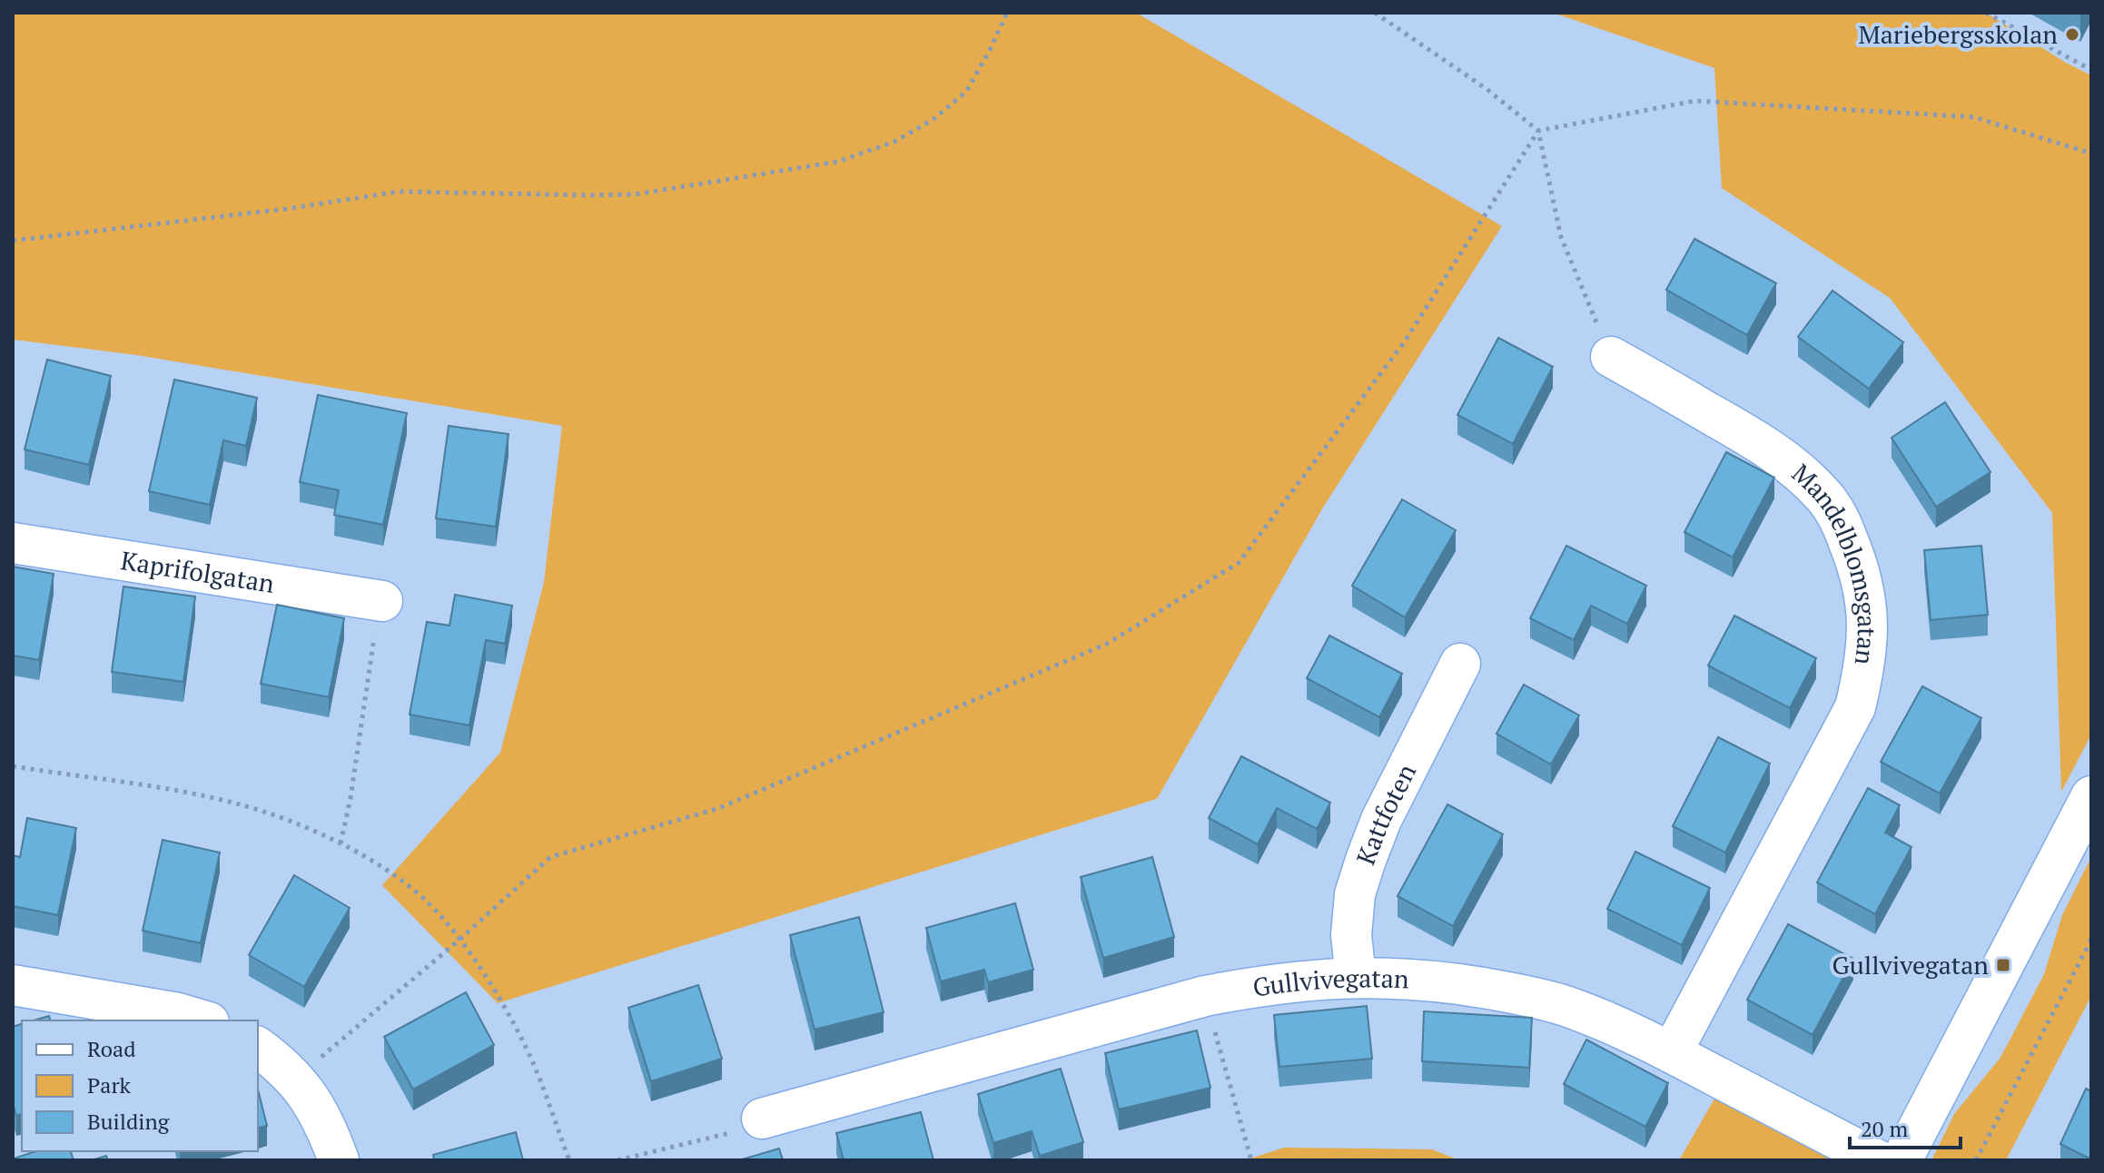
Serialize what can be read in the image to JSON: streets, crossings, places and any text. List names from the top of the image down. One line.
{"streets":{"street":["Mandelblomsgatan","Kaprifolgatan","Kattfoten","Gullvivegatan"]},"crossings":[["Mandelblomsgatan","Gullvivegatan"],["Kattfoten","Gullvivegatan"]],"places":{"other":["Mariebergsskolan"],"transit":["Gullvivegatan"]},"legend":["Road","Park","Building"],"scale_bar":"20 m"}
